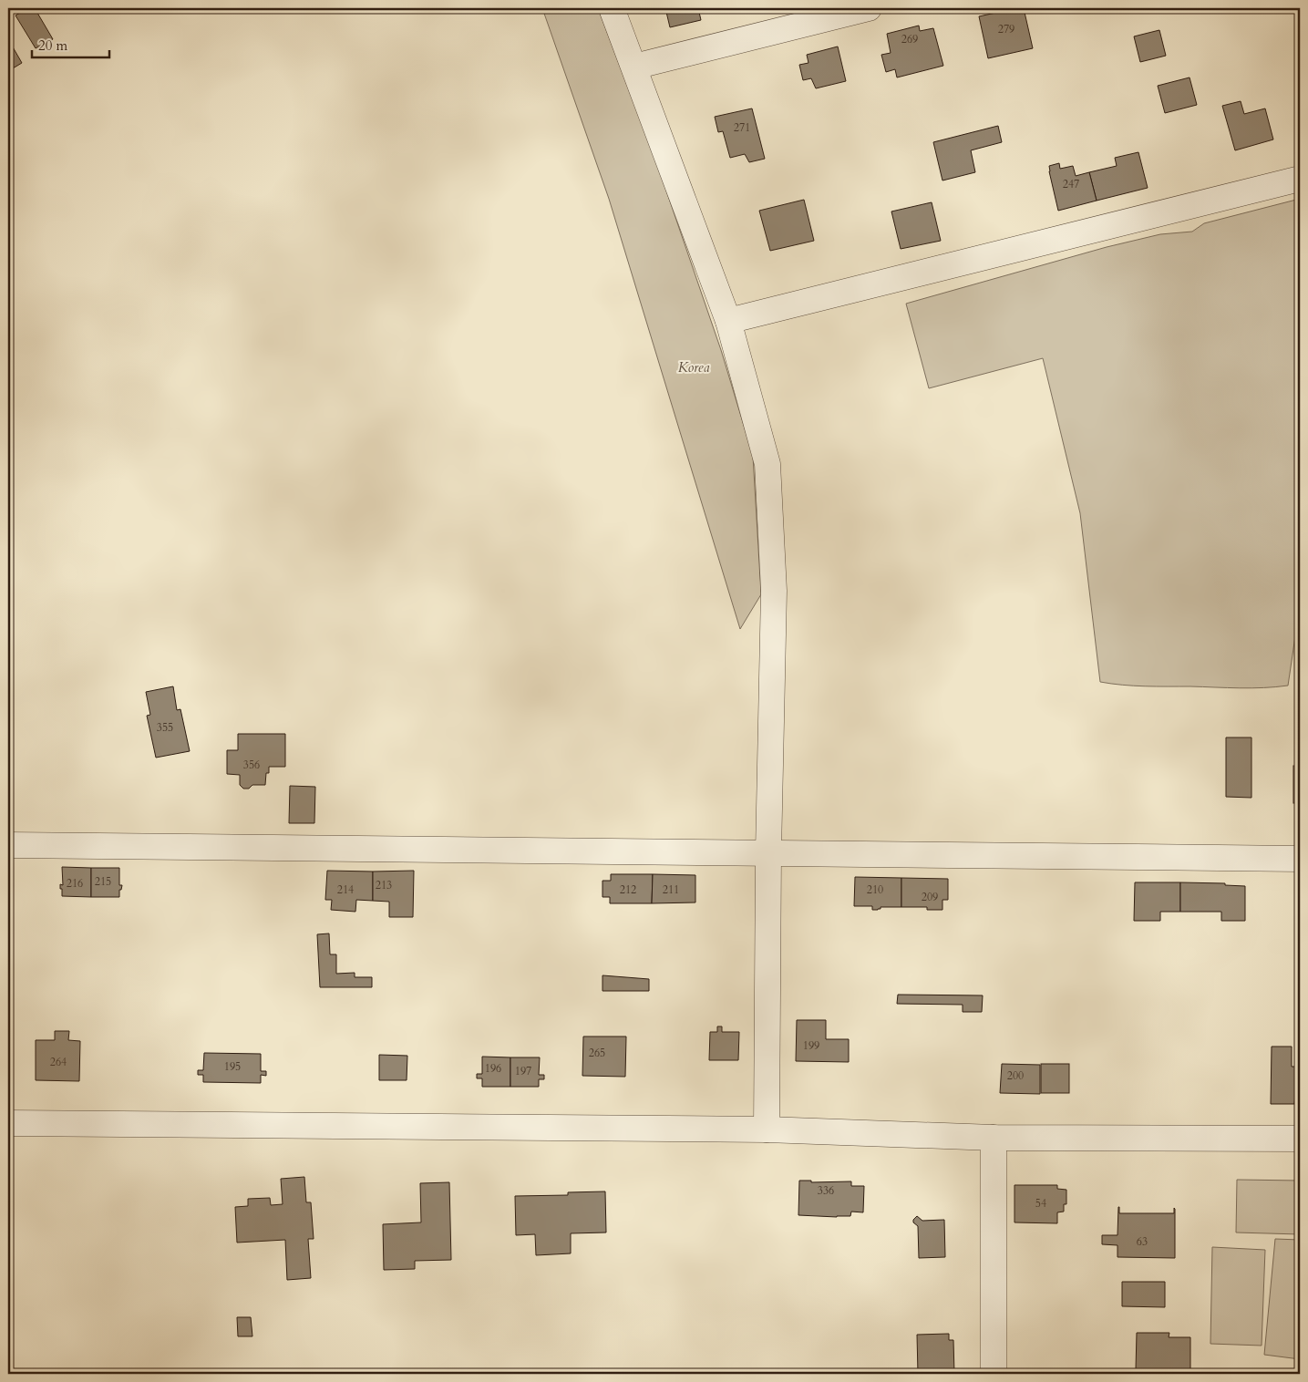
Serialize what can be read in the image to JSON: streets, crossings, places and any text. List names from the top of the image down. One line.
{"parks":["Korea"],"house_numbers":["279","269","271","247","355","356","215","216","213","214","212","211","210","209","199","265","264","195","196","197","200","336","54","63"],"scale_bar":"20 m"}
